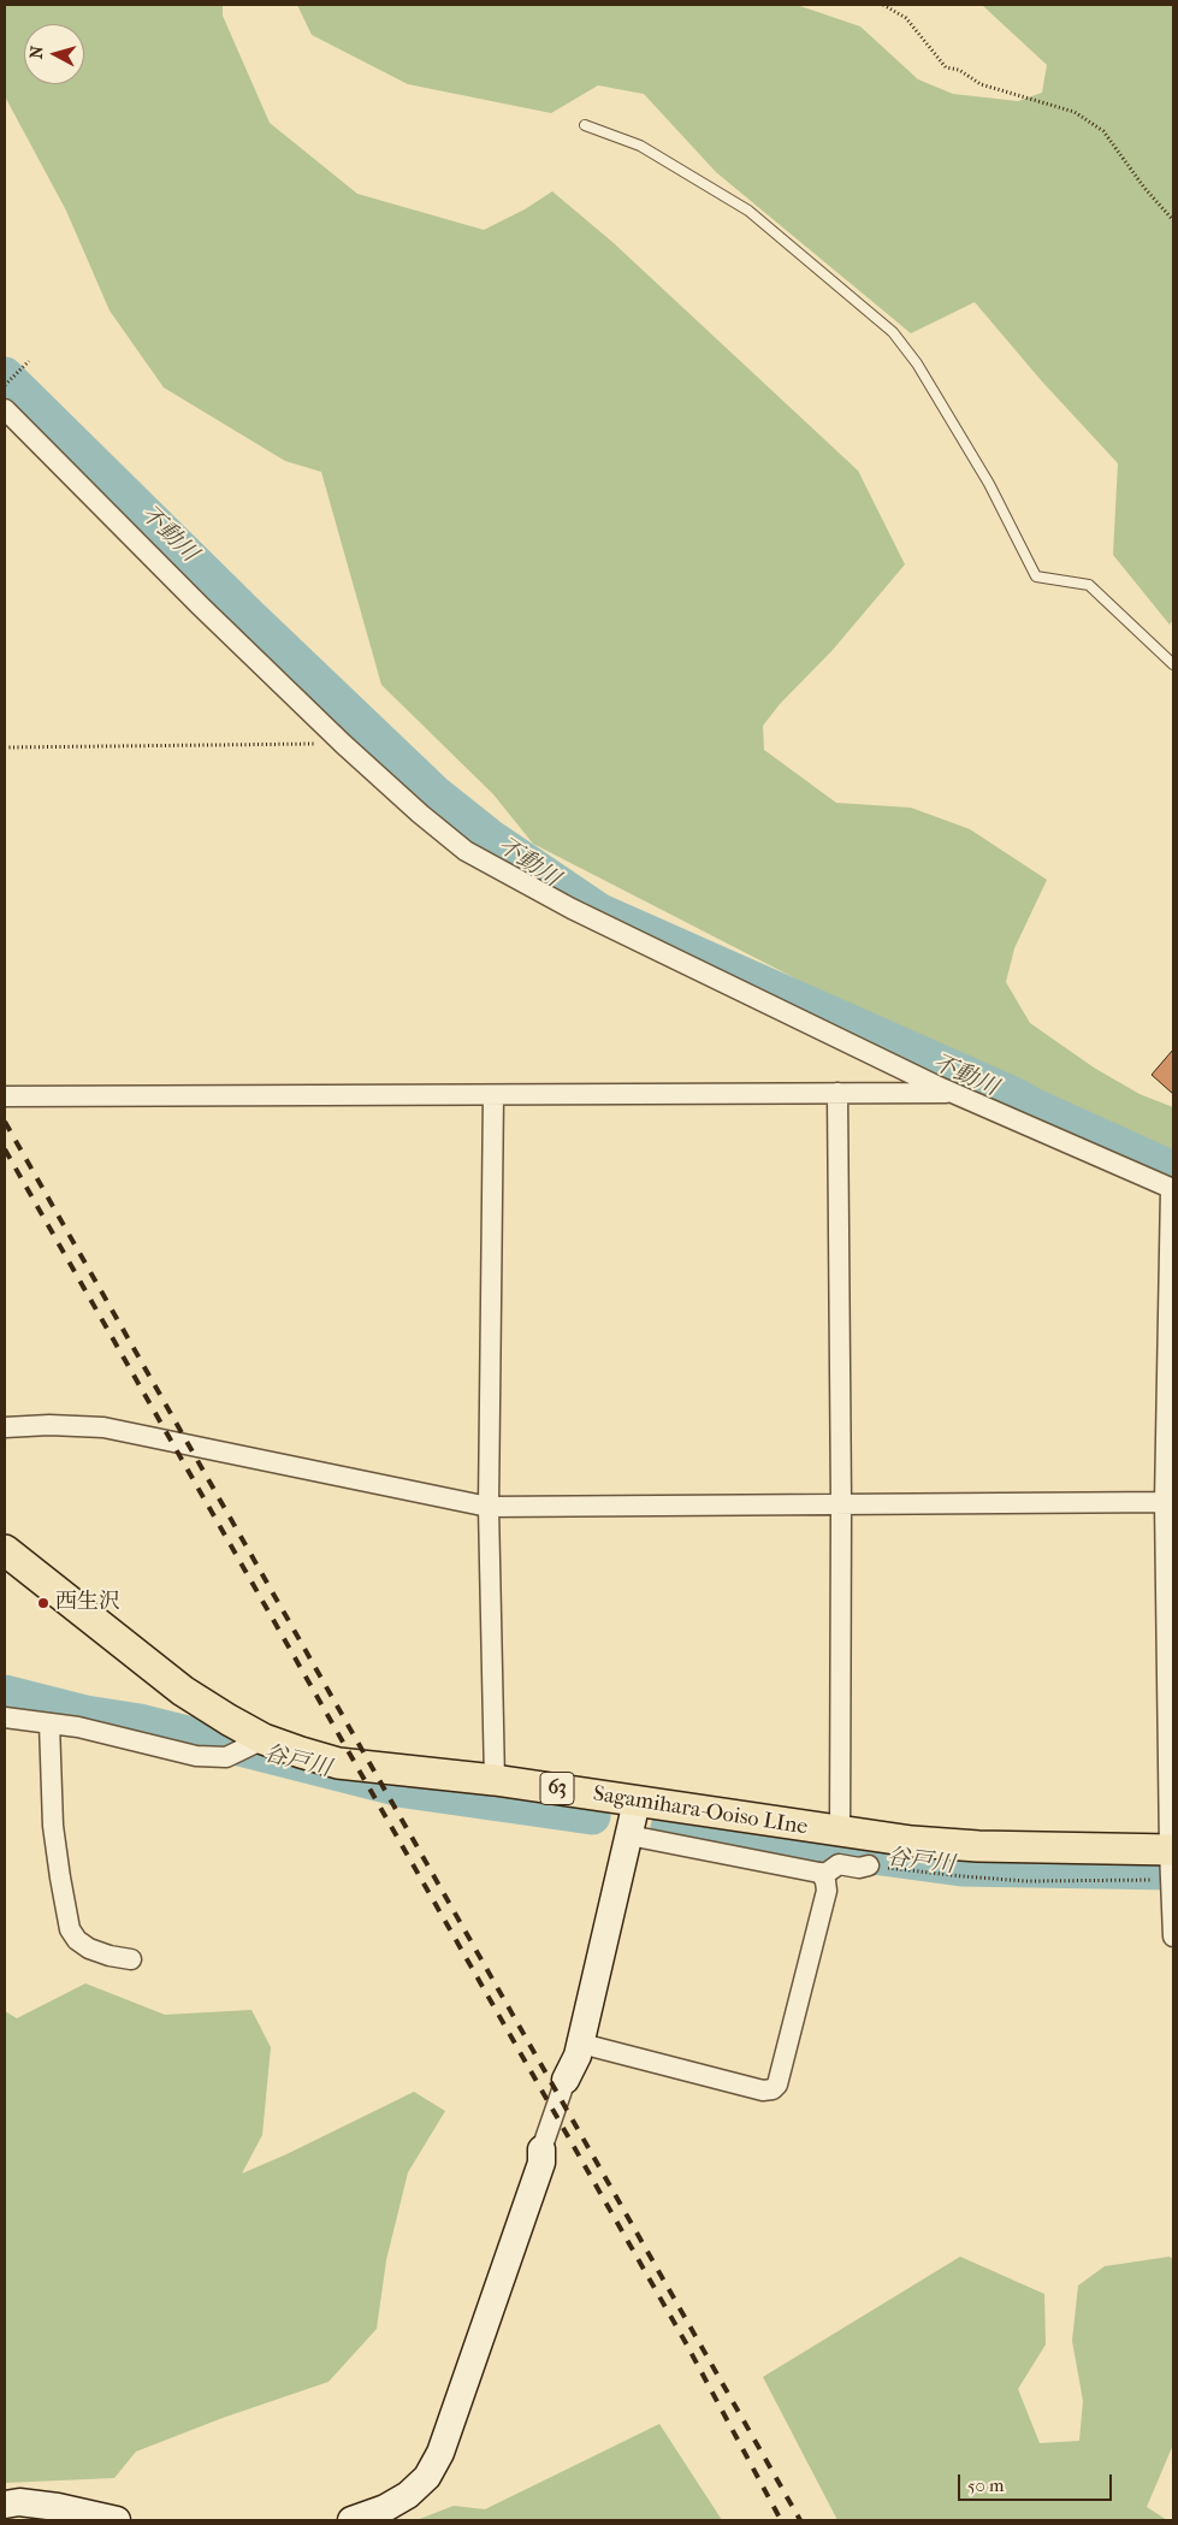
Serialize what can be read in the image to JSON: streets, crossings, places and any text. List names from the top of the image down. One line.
{"streets":{"main road":["63","Sagamihara-Ooiso LIne"]},"water":["不動川","谷戸川"],"places":["西生沢"],"scale_bar":"50 m","north":"left"}
